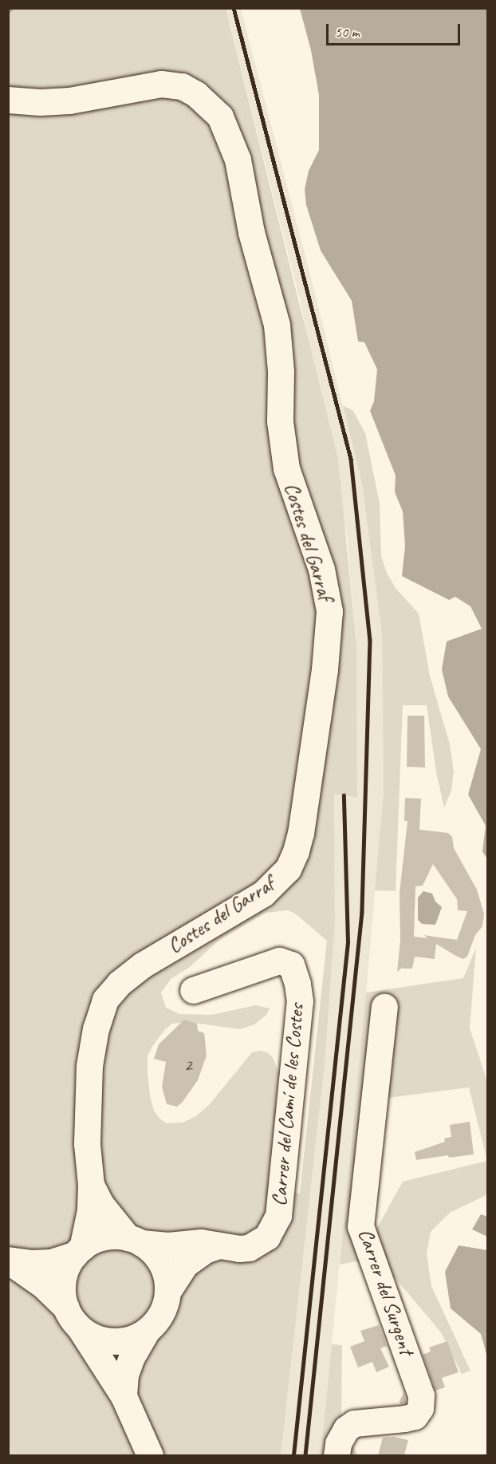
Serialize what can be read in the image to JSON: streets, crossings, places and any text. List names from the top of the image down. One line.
{"streets":{"main road":["Costes del Garraf","Carrer del Camí de les Costes","Carrer del Surgent"]},"house_numbers":["2"],"scale_bar":"50 m"}
